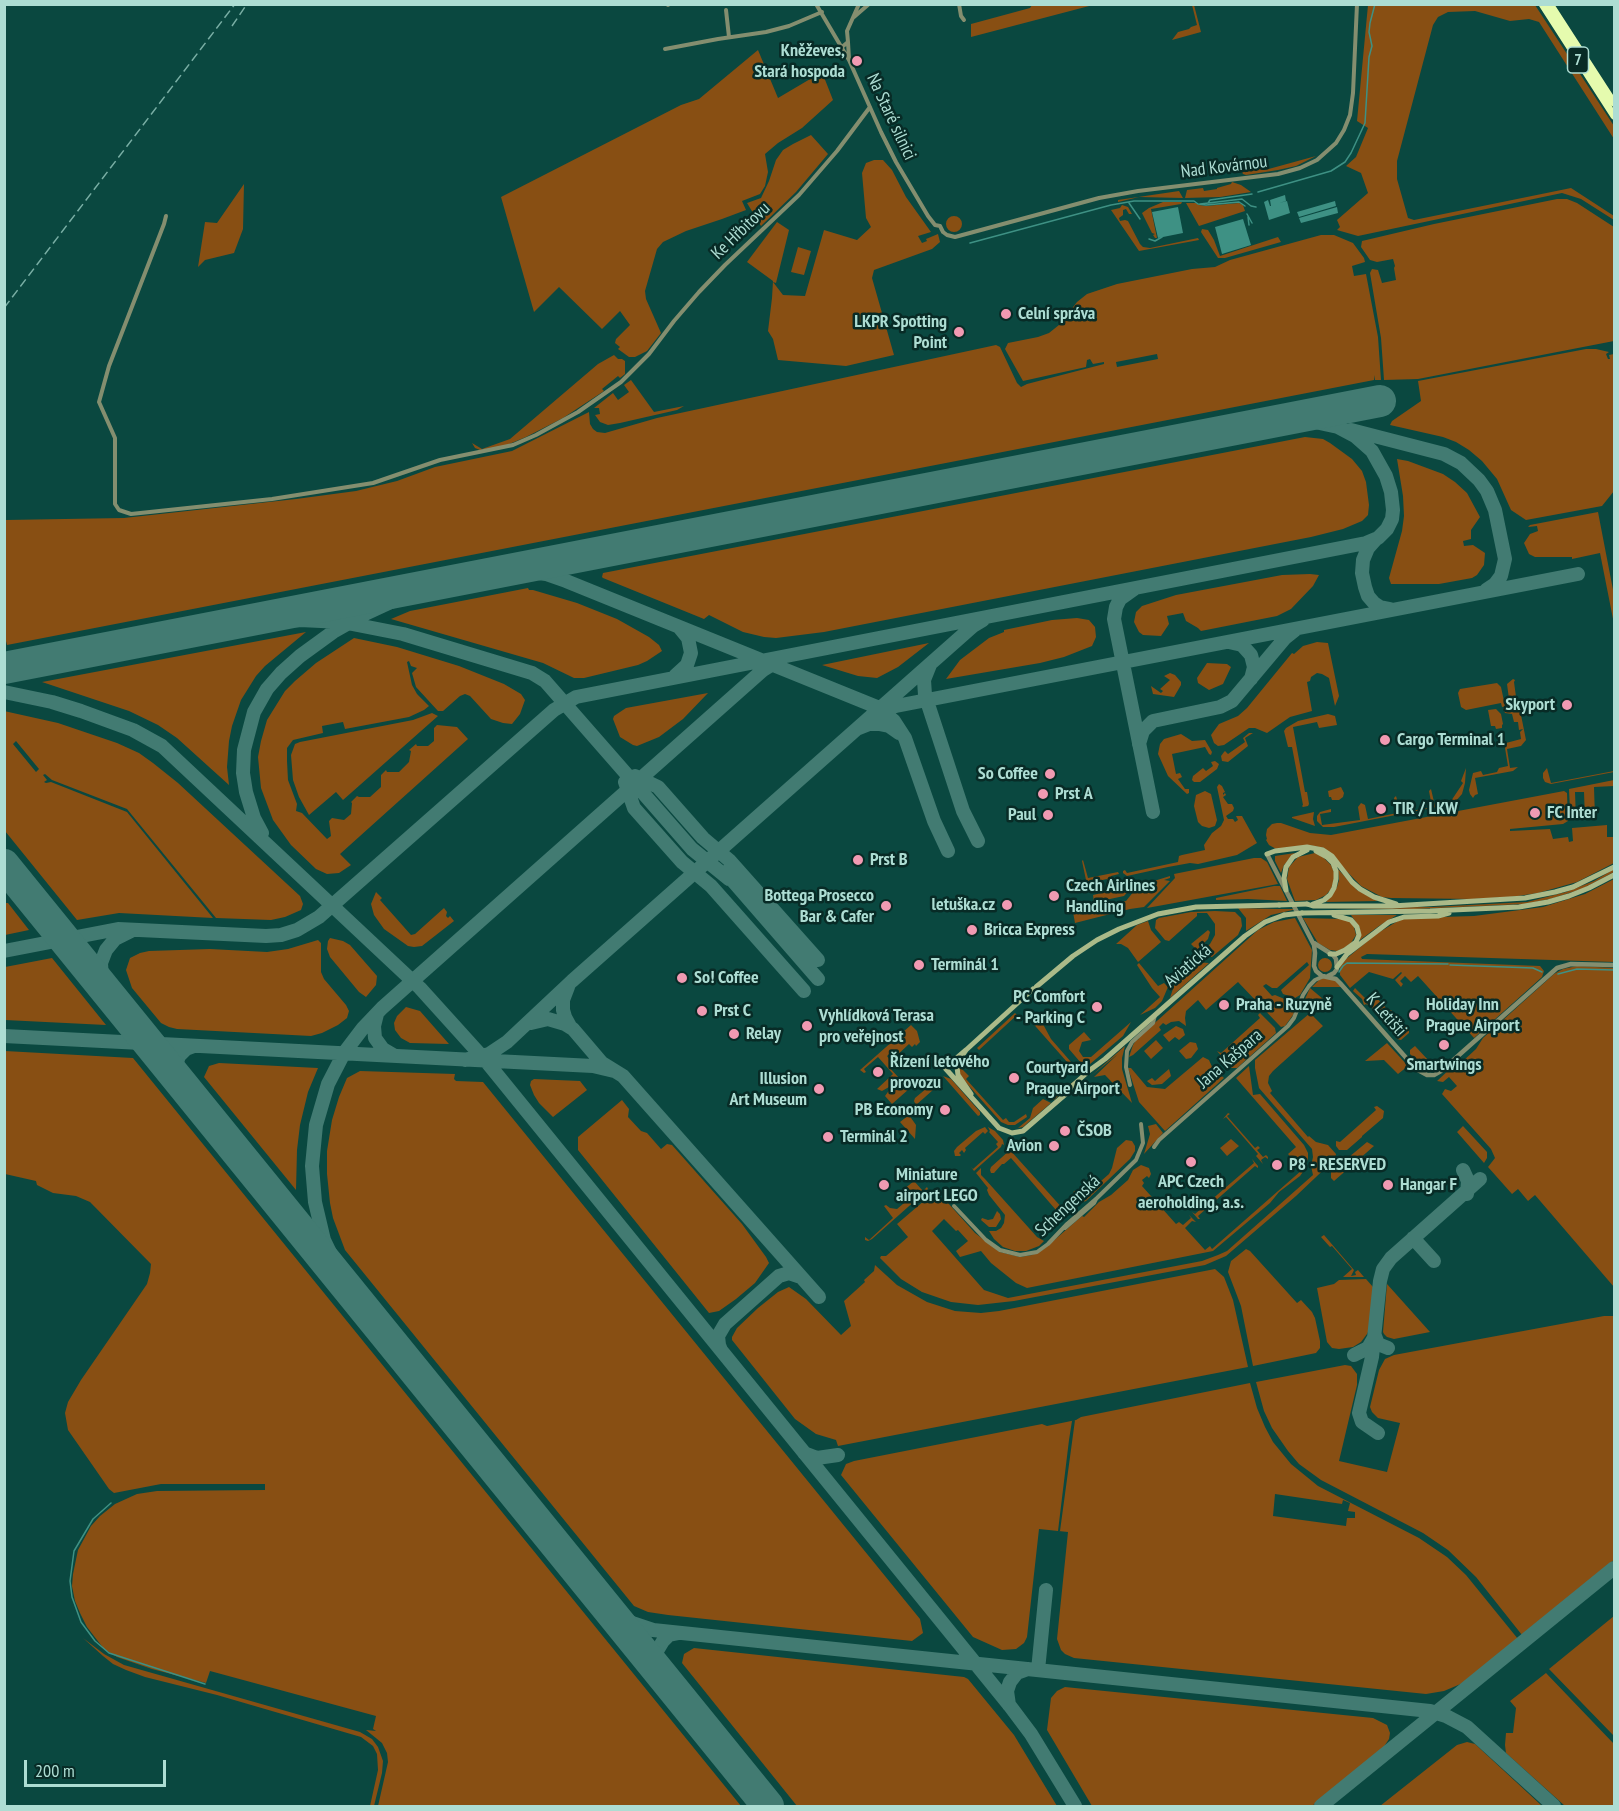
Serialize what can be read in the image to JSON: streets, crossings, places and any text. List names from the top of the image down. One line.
{"streets":{"highway":["7"],"main road":["Aviatická"],"street":["Na Staré silnici","Nad Kovárnou","Ke Hřbitovu","K Letišti","Jana Kašpara","Schengenská"]},"crossings":[["Na Staré silnici","Nad Kovárnou"],["Na Staré silnici","Ke Hřbitovu"],["K Letišti","Jana Kašpara"]],"places":["Kněževes, Stará hospoda","Celní správa","LKPR Spotting Point","Skyport","Cargo Terminal 1","So Coffee","Prst A","TIR / LKW","FC Inter","Paul","Prst B","Czech Airlines Handling","letuška.cz","Bottega Prosecco Bar & Cafer","Bricca Express","Terminál 1","So! Coffee","Praha - Ruzyně","PC Comfort - Parking C","Prst C","Holiday Inn Prague Airport","Vyhlídková Terasa pro veřejnost","Relay","Smartwings","Řízení letového provozu","Courtyard Prague Airport","Illusion Art Museum","PB Economy","ČSOB","Terminál 2","Avion","APC Czech aeroholding, a.s.","P8 - RESERVED","Miniature airport LEGO","Hangar F"],"scale_bar":"200 m"}
